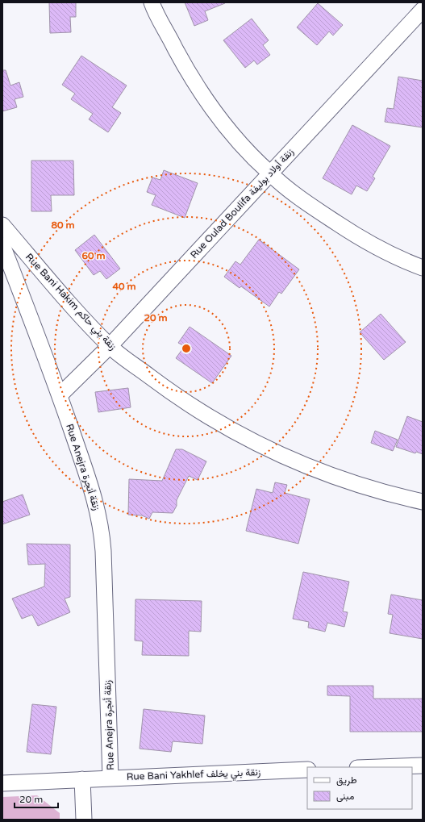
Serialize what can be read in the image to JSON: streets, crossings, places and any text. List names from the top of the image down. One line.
{"streets":{"street":["Rue Oulad Boulifa زنقة أولاد بوليفة","Rue Bani Hakim زنقة بني حاكم","Rue Anejra زنقة أنجرة","Rue Bani Yakhlef زنقة بني يخلف"]},"crossings":[["Rue Oulad Boulifa زنقة أولاد بوليفة","Rue Bani Hakim زنقة بني حاكم"],["Rue Oulad Boulifa زنقة أولاد بوليفة","Rue Anejra زنقة أنجرة"],["Rue Anejra زنقة أنجرة","Rue Bani Yakhlef زنقة بني يخلف"]],"legend":["طريق","مبنى"],"scale_bar":"20 m","rings":["80 m","60 m","40 m","20 m"]}
